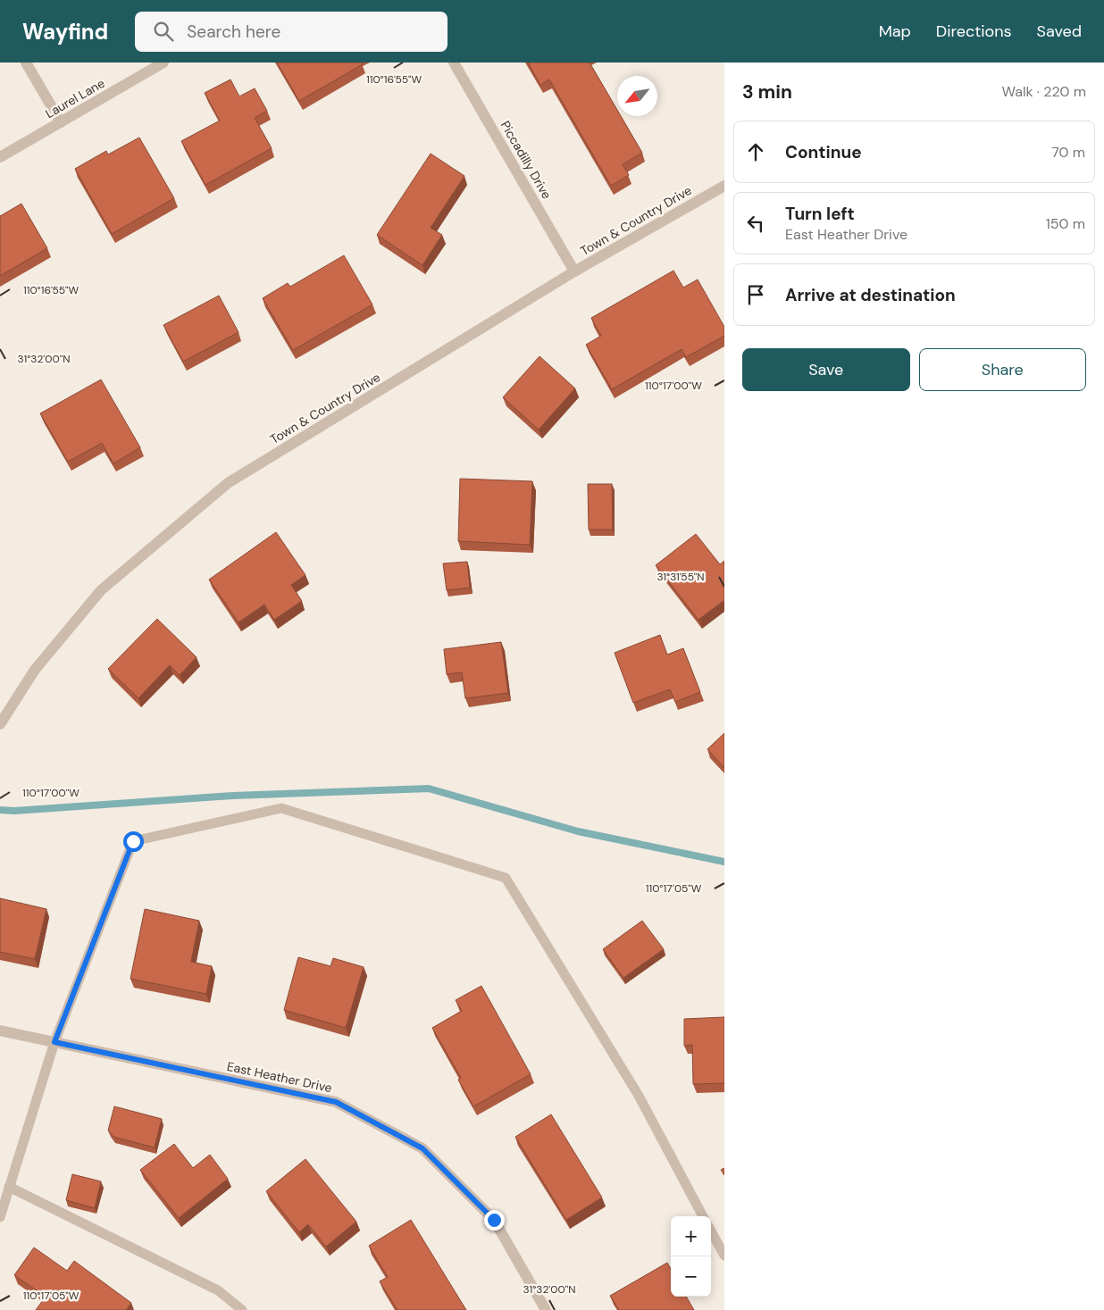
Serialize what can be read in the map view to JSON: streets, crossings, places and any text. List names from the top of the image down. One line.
{"streets":{"street":["Laurel Lane","Piccadilly Drive","Town & Country Drive","East Heather Drive"]},"crossings":[["Piccadilly Drive","Town & Country Drive"]],"north":"bottom left","page":{"header":"Wayfind","search":"Search here","nav":["Map","Directions","Saved"],"heading":["3 min","Walk · 220 m"],"list":[["Continue","70 m"],["Turn left","East Heather Drive","150 m"],"Arrive at destination"],"buttons":["Save","Share"],"map_buttons":["+","−"]},"coordinates":["110°16'55\"W","31°32'00\"N","110°17'00\"W","31°31'55\"N","110°17'05\"W"]}
